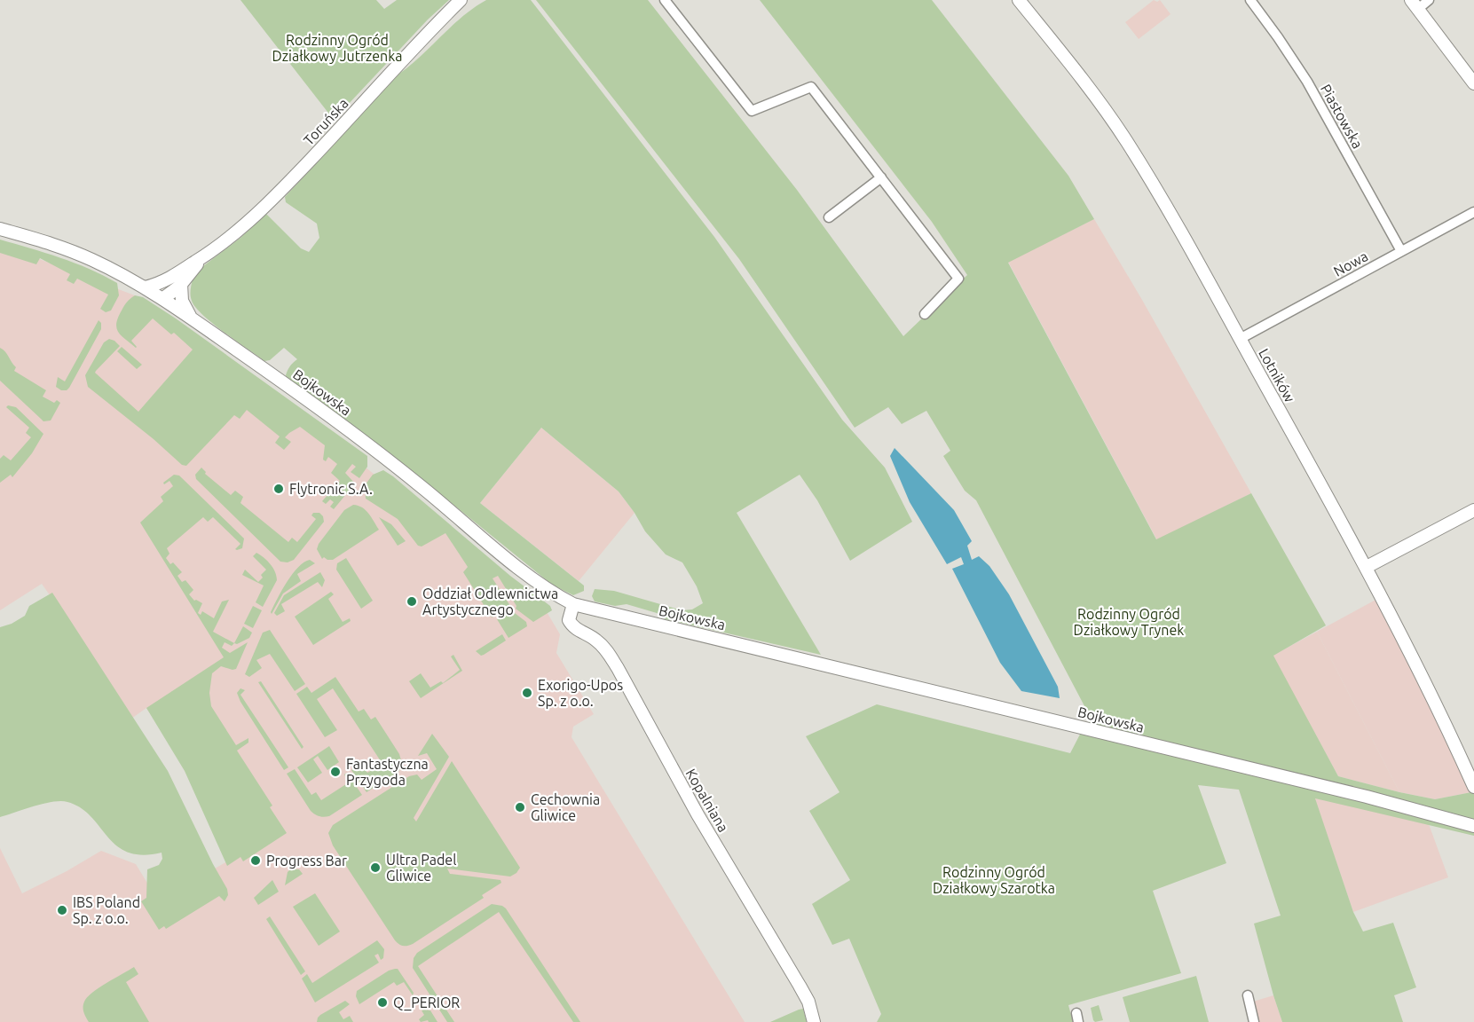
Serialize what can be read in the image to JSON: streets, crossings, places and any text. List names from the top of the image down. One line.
{"streets":{"street":["Piastowska","Toruńska","Nowa","Lotników","Bojkowska","Kopalniana"]},"crossings":[["Piastowska","Nowa"],["Toruńska","Bojkowska"],["Nowa","Lotników"],["Bojkowska","Kopalniana"]],"parks":["Rodzinny Ogród Działkowy Jutrzenka","Rodzinny Ogród Działkowy Trynek","Rodzinny Ogród Działkowy Szarotka"],"places":["Flytronic S.A.","Oddział Odlewnictwa Artystycznego","Exorigo-Upos Sp. z o.o.","Fantastyczna Przygoda","Cechownia Gliwice","Progress Bar","Ultra Padel Gliwice","IBS Poland Sp. z o.o.","Q_PERIOR"]}
